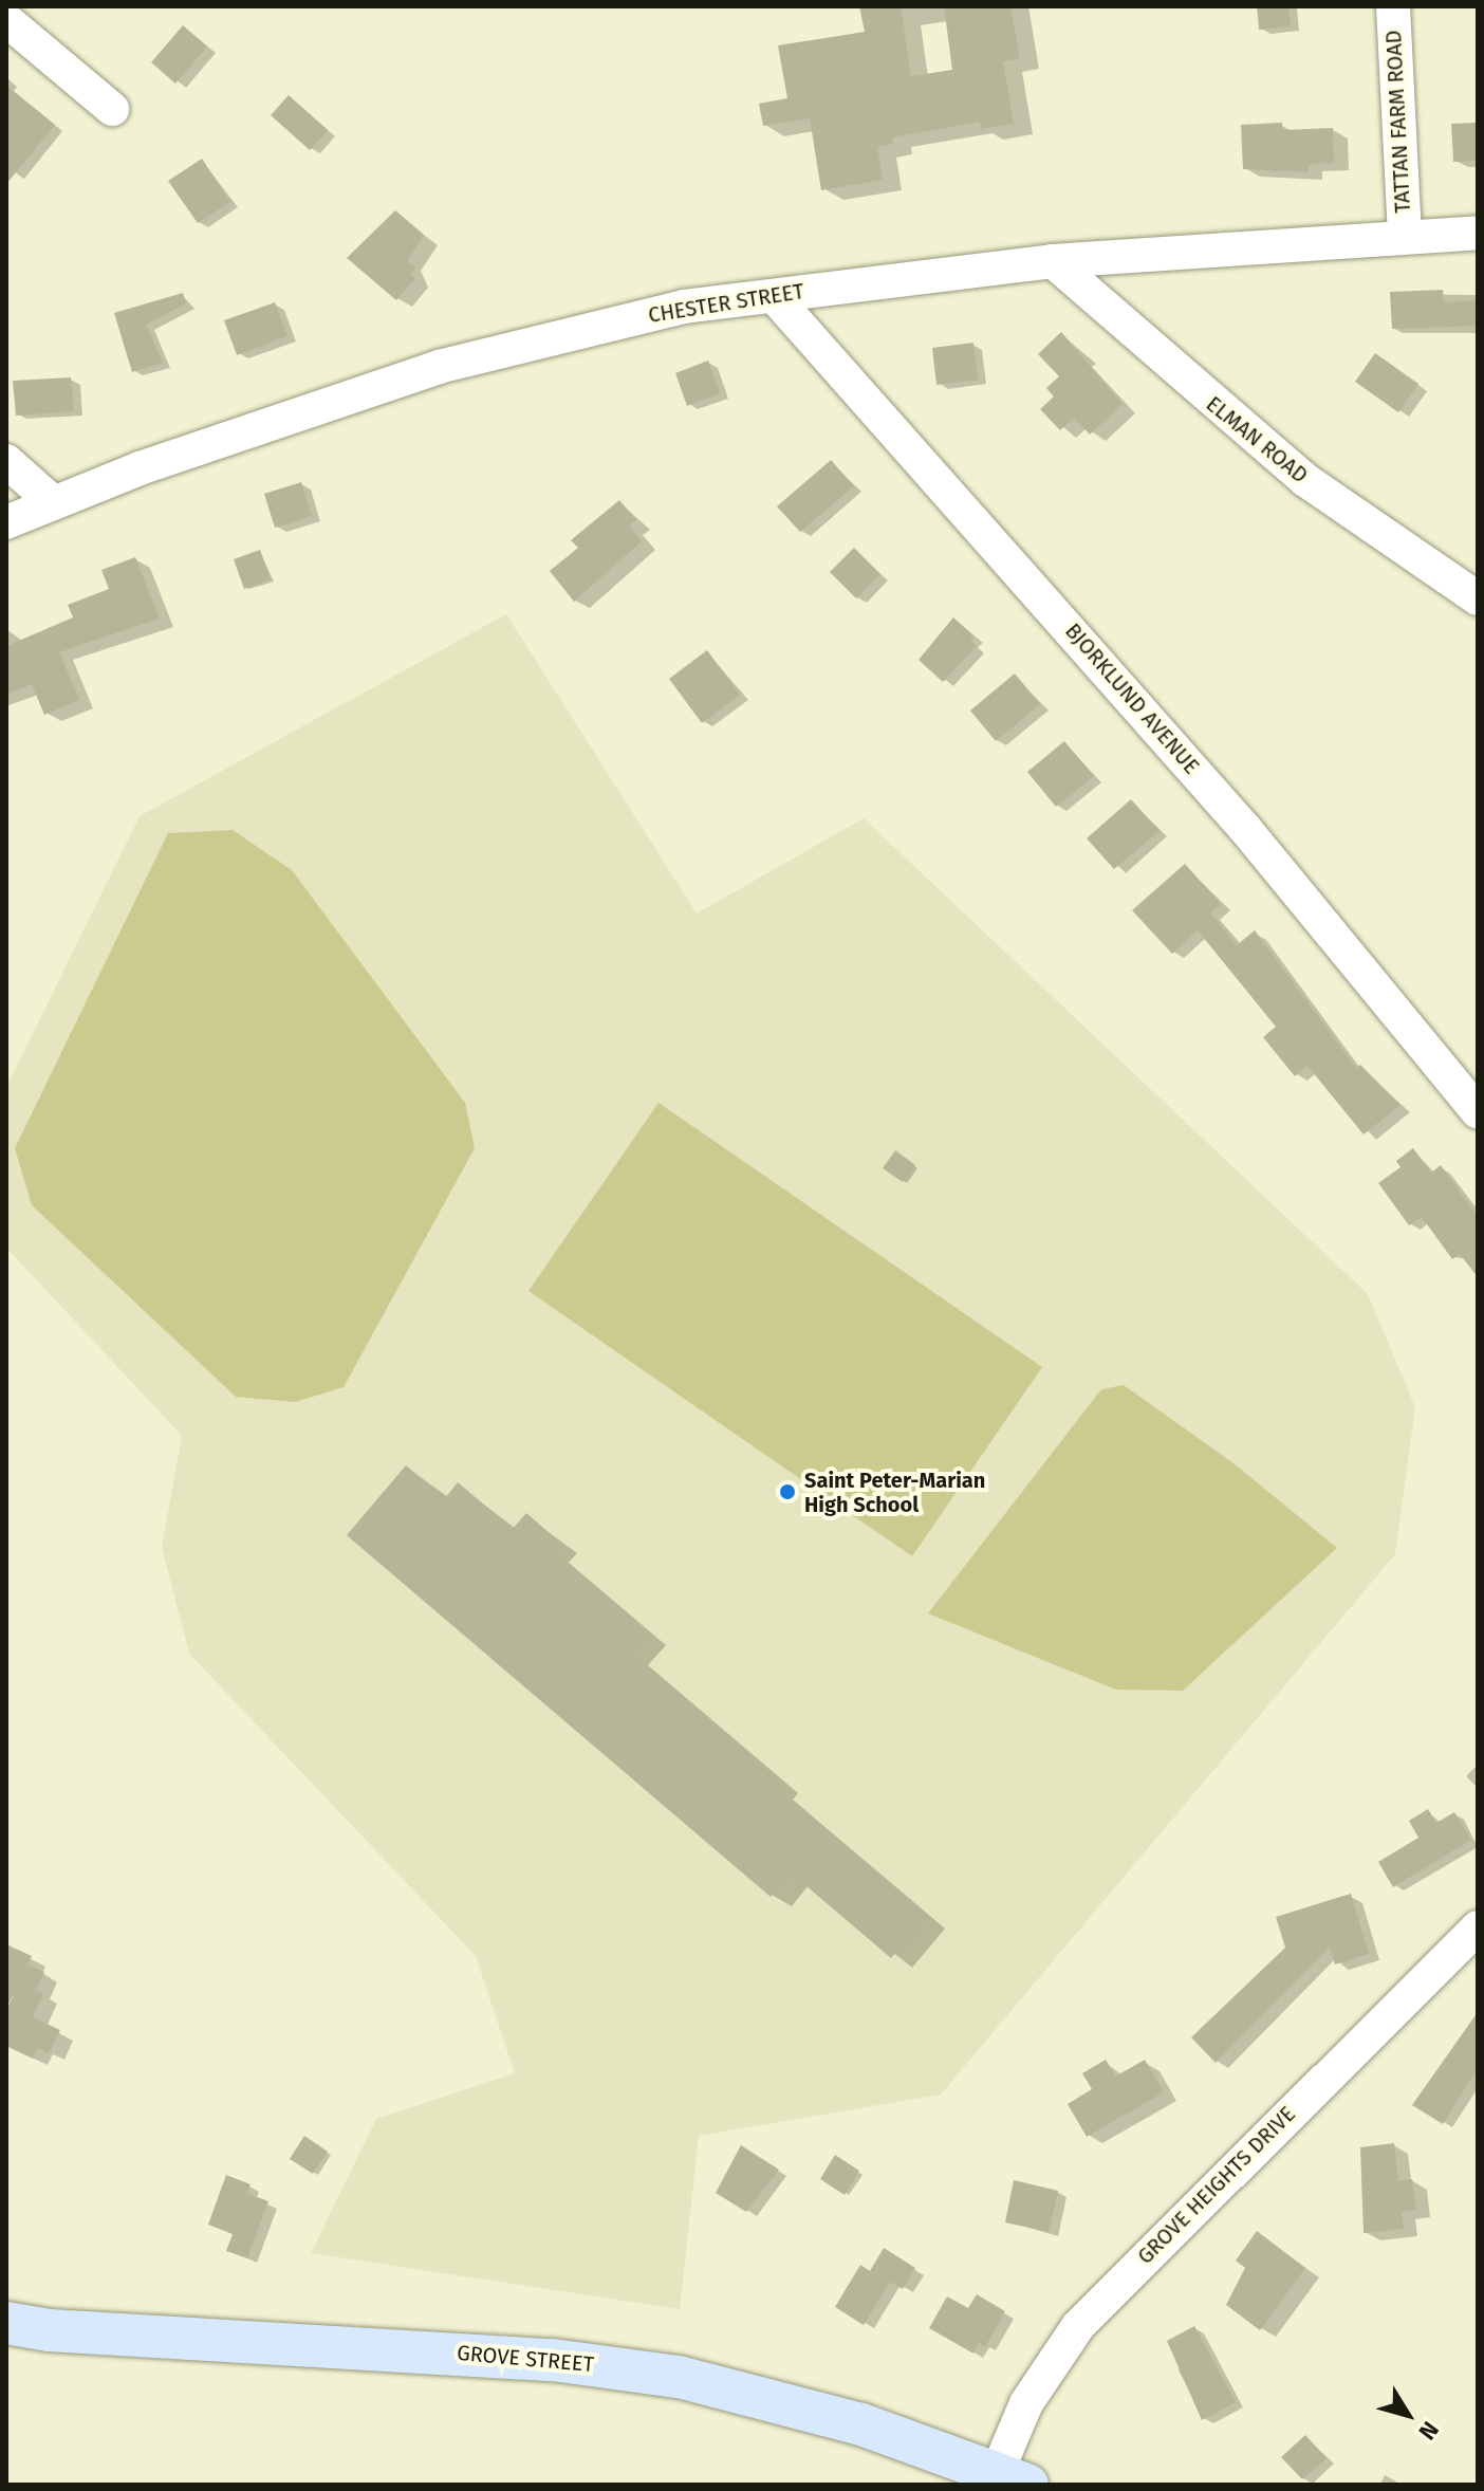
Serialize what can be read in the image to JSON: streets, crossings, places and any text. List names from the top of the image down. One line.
{"streets":{"main road":["GROVE STREET"],"street":["TATTAN FARM ROAD","CHESTER STREET","ELMAN ROAD","BJORKLUND AVENUE","GROVE HEIGHTS DRIVE"]},"crossings":[["TATTAN FARM ROAD","CHESTER STREET"],["CHESTER STREET","ELMAN ROAD"],["CHESTER STREET","BJORKLUND AVENUE"],["GROVE HEIGHTS DRIVE","GROVE STREET"]],"places":["Saint Peter-Marian High School"],"north":"bottom right"}
